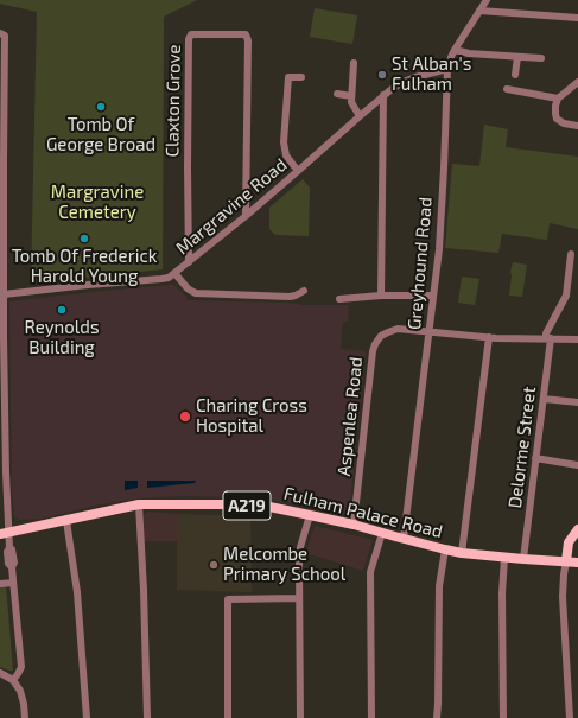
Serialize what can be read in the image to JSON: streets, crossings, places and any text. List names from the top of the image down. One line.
{"streets":{"main road":["A219","Fulham Palace Road"],"street":["Claxton Grove","Margravine Road","Greyhound Road","Aspenlea Road","Delorme Street"]},"crossings":[["Claxton Grove","Margravine Road"],["Margravine Road","Greyhound Road"],["Greyhound Road","Aspenlea Road"],["Greyhound Road","Fulham Palace Road"],["Aspenlea Road","Delorme Street"],["Aspenlea Road","Fulham Palace Road"],["Delorme Street","Fulham Palace Road"]],"parks":["Margravine Cemetery"],"places":["St Alban's Fulham","Tomb Of George Broad","Tomb Of Frederick Harold Young","Reynolds Building","Charing Cross Hospital","Melcombe Primary School"]}
